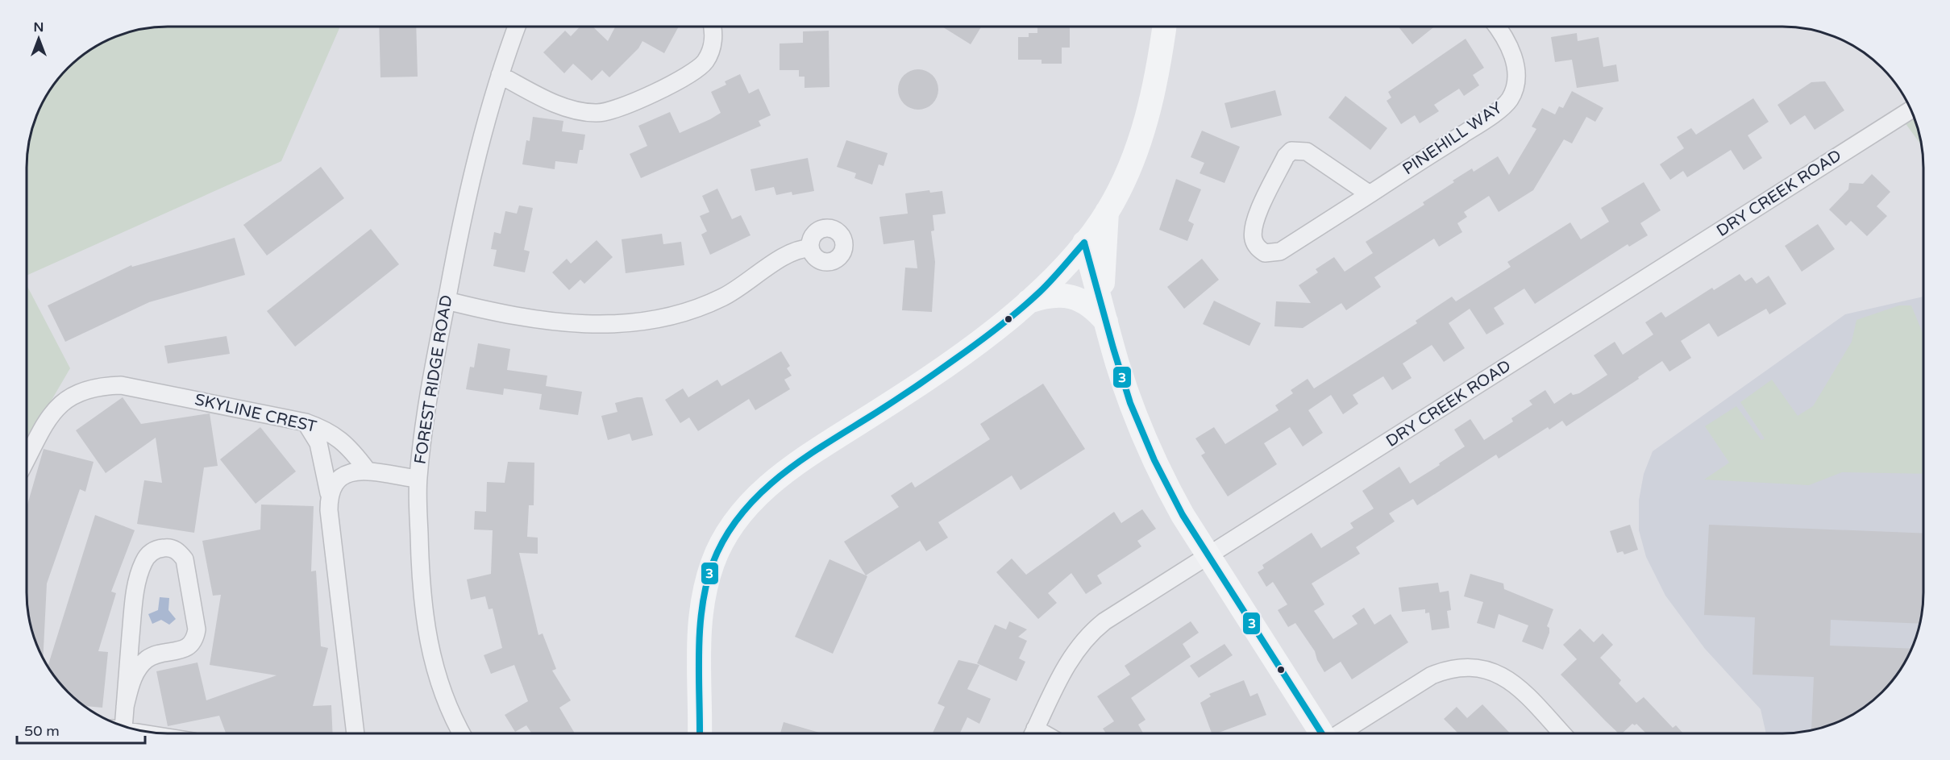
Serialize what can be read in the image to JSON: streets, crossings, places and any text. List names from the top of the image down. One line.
{"streets":{"street":["PINEHILL WAY","DRY CREEK ROAD","FOREST RIDGE ROAD","SKYLINE CREST"]},"lines":["transit line 3"],"scale_bar":"50 m","north":"top"}
